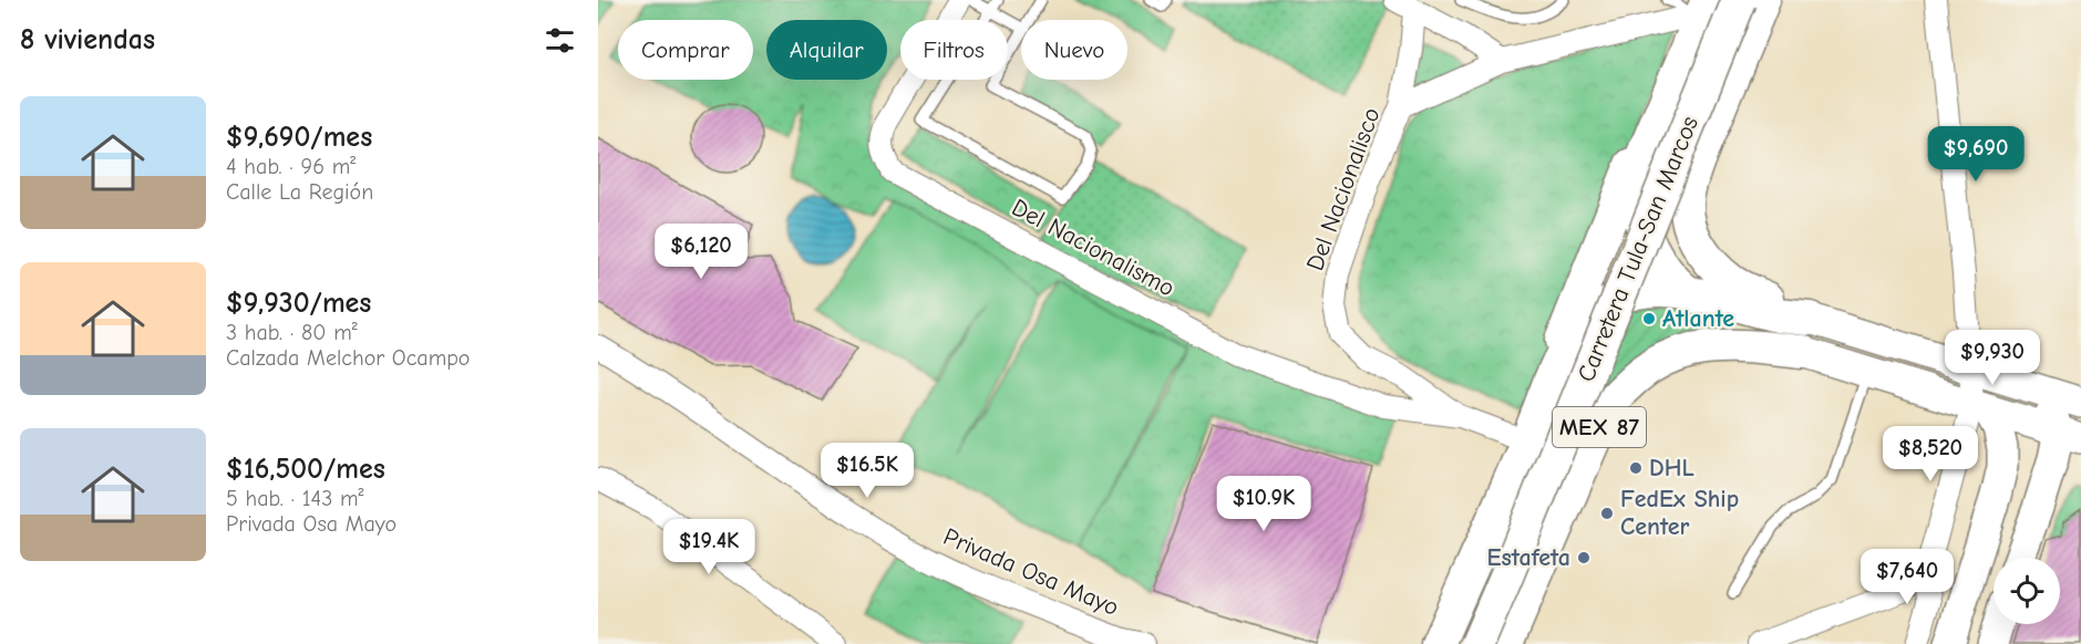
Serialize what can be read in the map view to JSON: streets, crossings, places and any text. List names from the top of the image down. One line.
{"streets":{"main road":["Carretera Tula-San Marcos","MEX 87"],"street":["Del Nacionalisco","Del Nacionalismo","Privada Osa Mayo"]},"crossings":[["Del Nacionalisco","Del Nacionalismo"]],"places":["Atlante","DHL","FedEx Ship Center","Estafeta"],"page":{"heading":"8 viviendas","chip":["Comprar","Alquilar","Filtros","Nuevo"],"list":[{"name":"$9,690/mes","note":"4 hab. · 96 m² · Calle La Región"},{"name":"$9,930/mes","note":"3 hab. · 80 m² · Calzada Melchor Ocampo"},{"name":"$16,500/mes","note":"5 hab. · 143 m² · Privada Osa Mayo"}],"price":["$9,690","$6,120","$9,930","$8,520","$16.5K","$10.9K","$19.4K","$7,640"]}}
